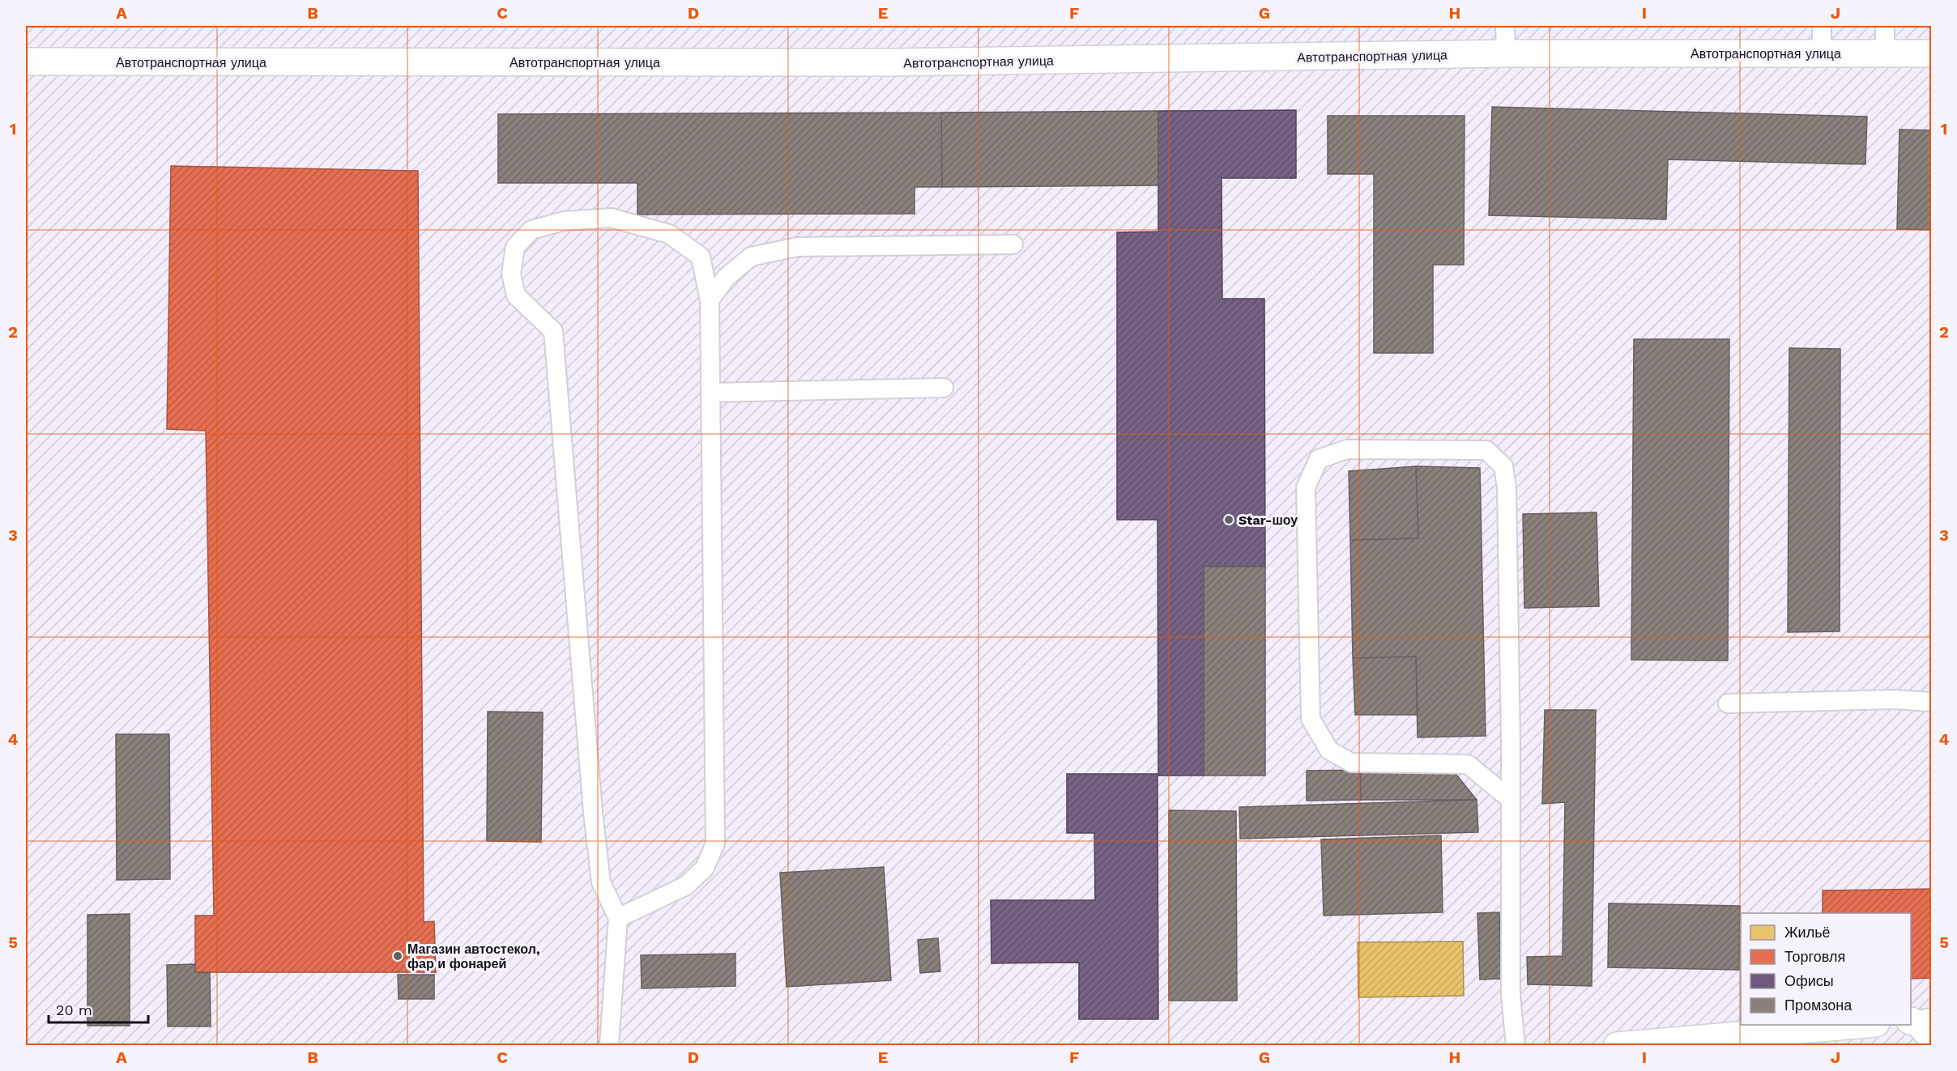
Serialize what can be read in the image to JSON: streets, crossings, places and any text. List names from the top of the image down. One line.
{"streets":{"street":["Автотранспортная улица"]},"places":["Star-шоу","Магазин автостекол, фар и фонарей"],"legend":["Жильё","Торговля","Офисы","Промзона"],"scale_bar":"20 m","grid":{"columns":["A","B","C","D","E","F","G","H","I","J"],"rows":["1","2","3","4","5"]}}
